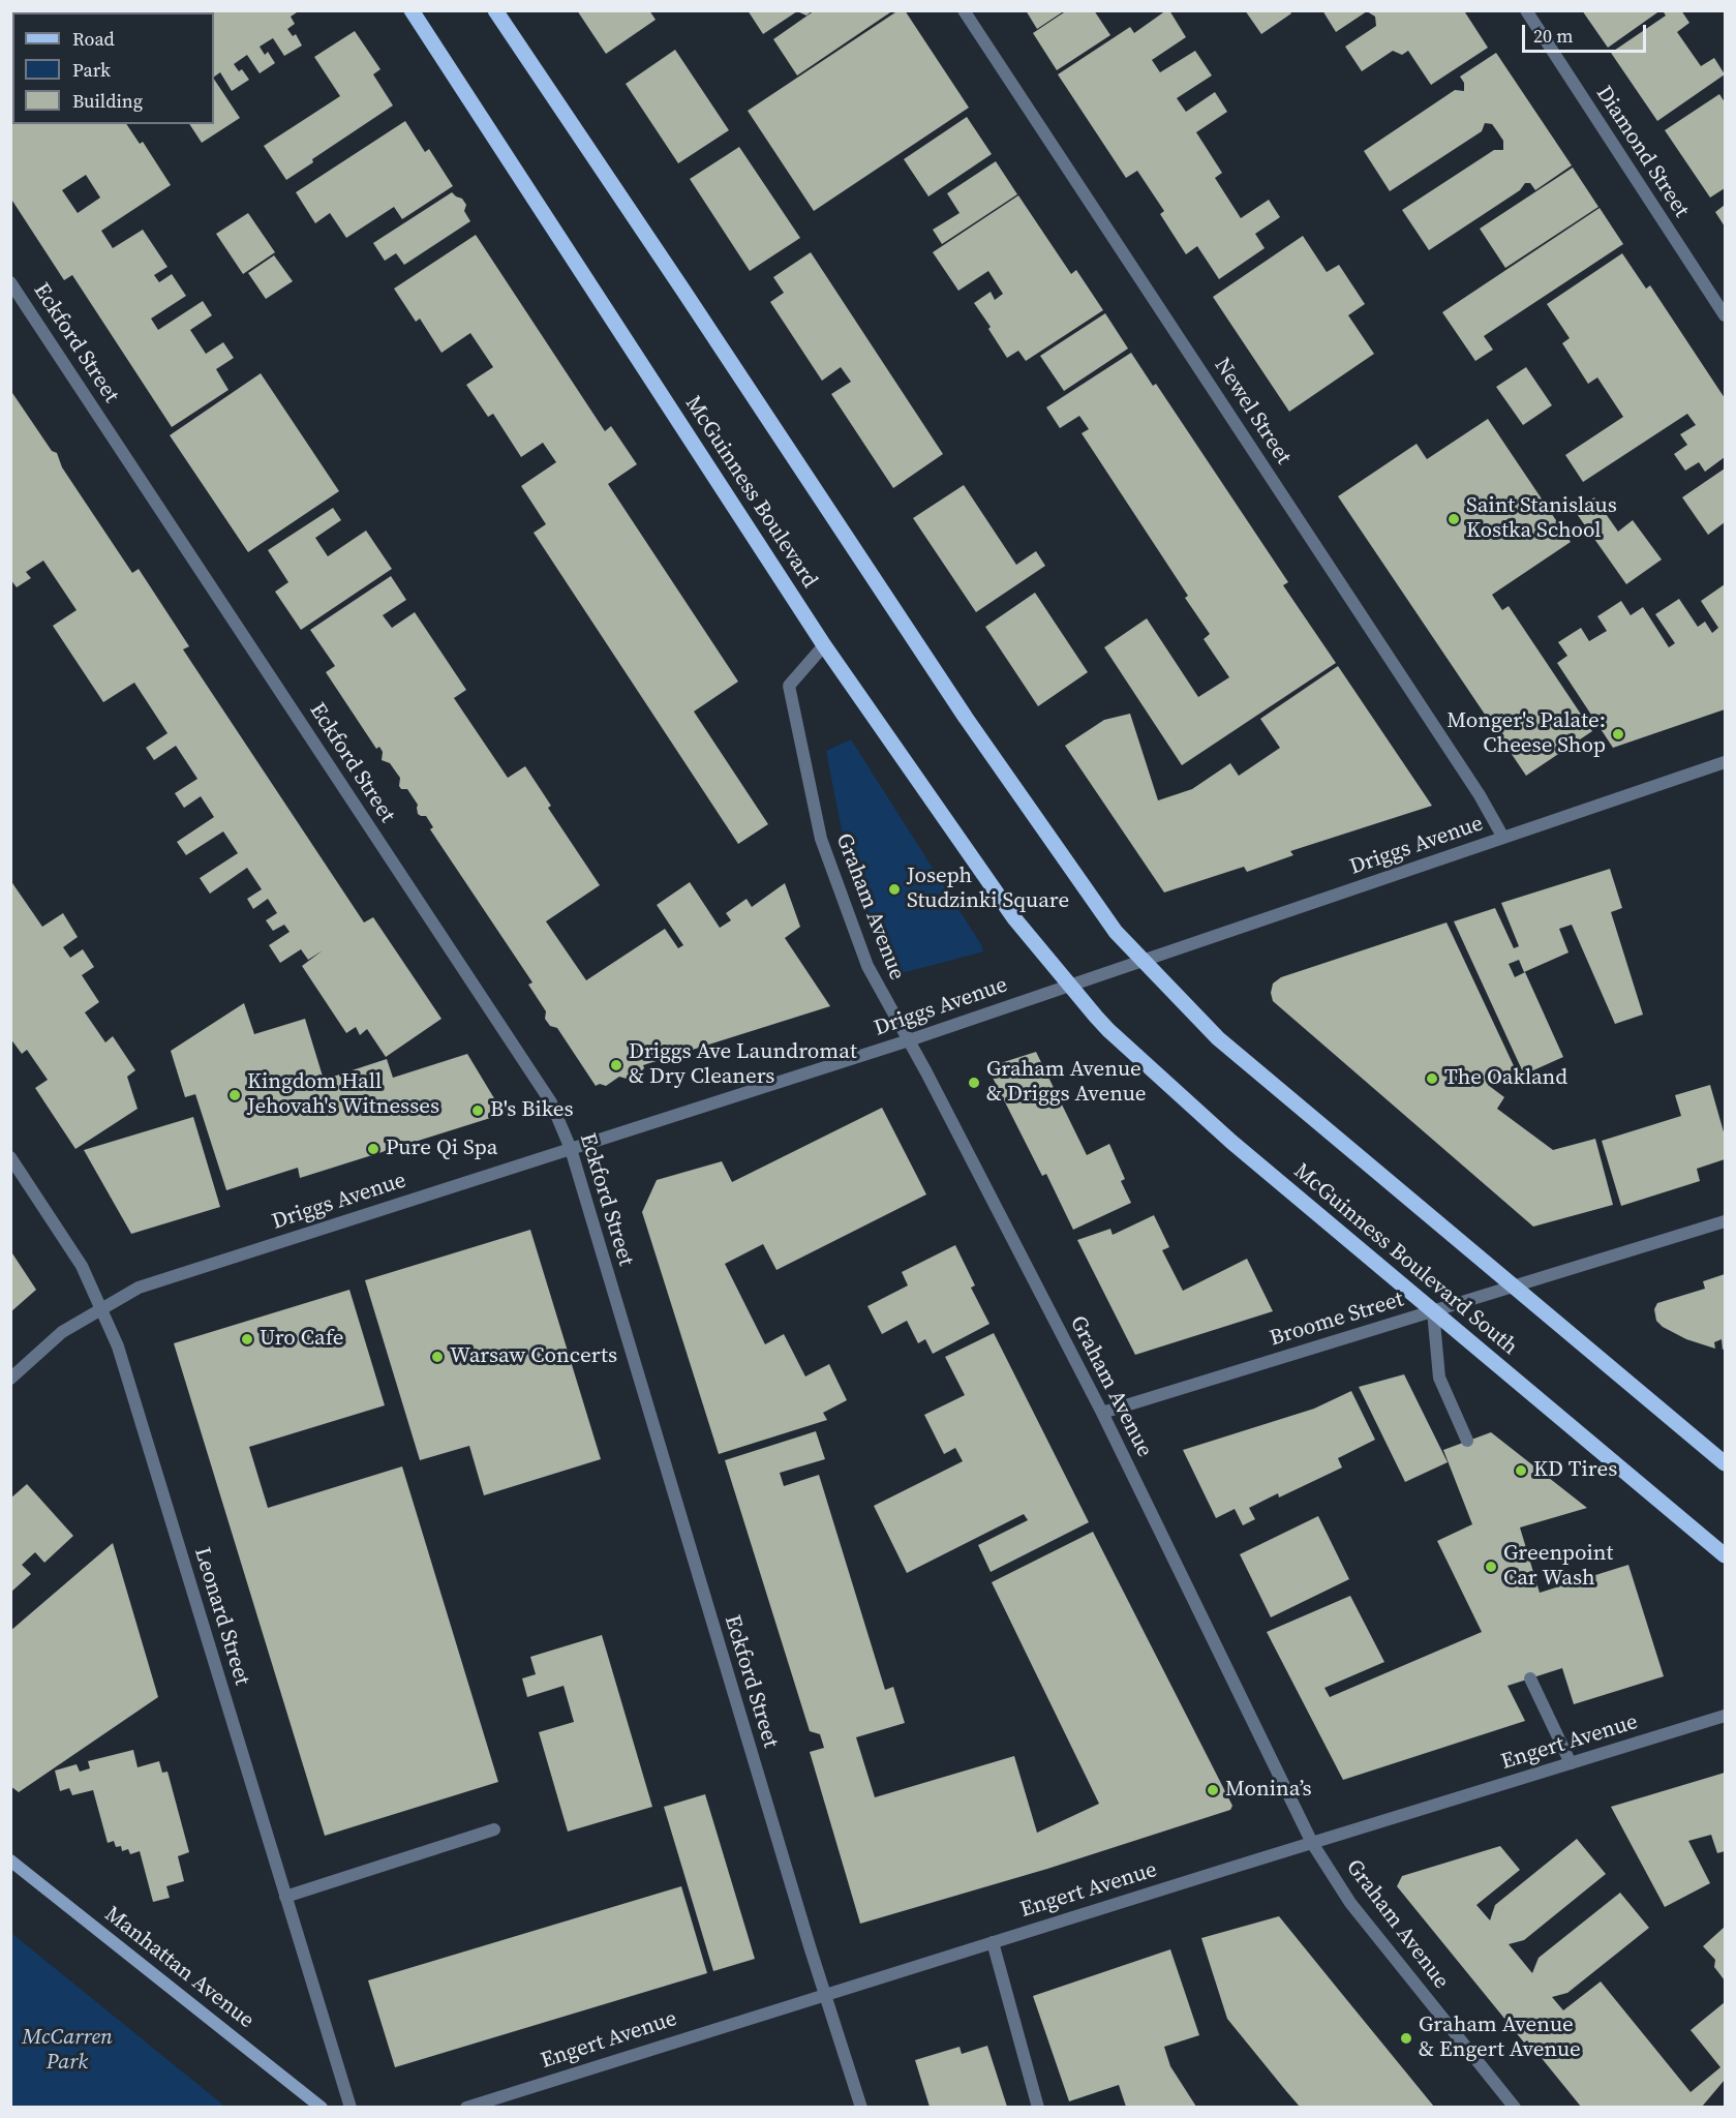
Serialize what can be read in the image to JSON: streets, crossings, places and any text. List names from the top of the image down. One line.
{"streets":{"main road":["McGuinness Boulevard","McGuinness Boulevard South"],"street":["Diamond Street","Eckford Street","Newel Street","Driggs Avenue","Graham Avenue","Broome Street","Leonard Street","Engert Avenue","Manhattan Avenue"]},"crossings":[["Eckford Street","Driggs Avenue"],["Eckford Street","Engert Avenue"],["Newel Street","Driggs Avenue"],["McGuinness Boulevard","Driggs Avenue"],["McGuinness Boulevard","Graham Avenue"],["McGuinness Boulevard","McGuinness Boulevard South"],["Driggs Avenue","Graham Avenue"],["Driggs Avenue","McGuinness Boulevard South"],["Driggs Avenue","Leonard Street"],["Graham Avenue","Broome Street"],["Graham Avenue","Engert Avenue"],["McGuinness Boulevard South","Broome Street"]],"parks":["McCarren Park"],"places":["Saint Stanislaus Kostka School","Monger's Palate: Cheese Shop","Joseph Studzinki Square","Driggs Ave Laundromat & Dry Cleaners","The Oakland","Graham Avenue & Driggs Avenue","Kingdom Hall Jehovah's Witnesses","B's Bikes","Pure Qi Spa","Uro Cafe","Warsaw Concerts","KD Tires","Greenpoint Car Wash","Monina’s","Graham Avenue & Engert Avenue"],"legend":["Road","Park","Building"],"scale_bar":"20 m"}
